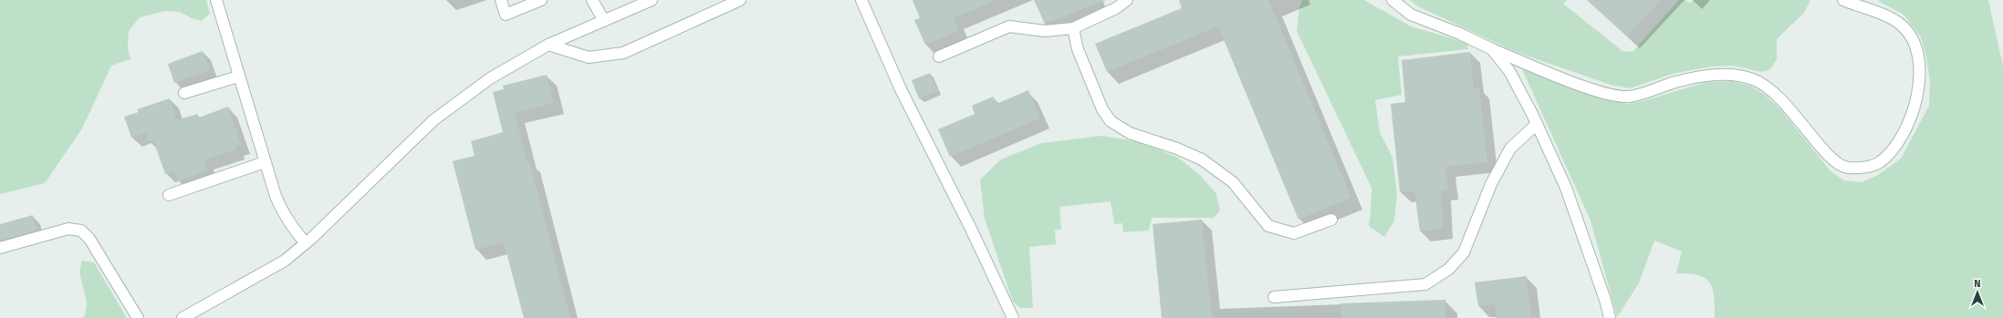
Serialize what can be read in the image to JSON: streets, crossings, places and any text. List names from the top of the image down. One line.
{"north":"top"}
